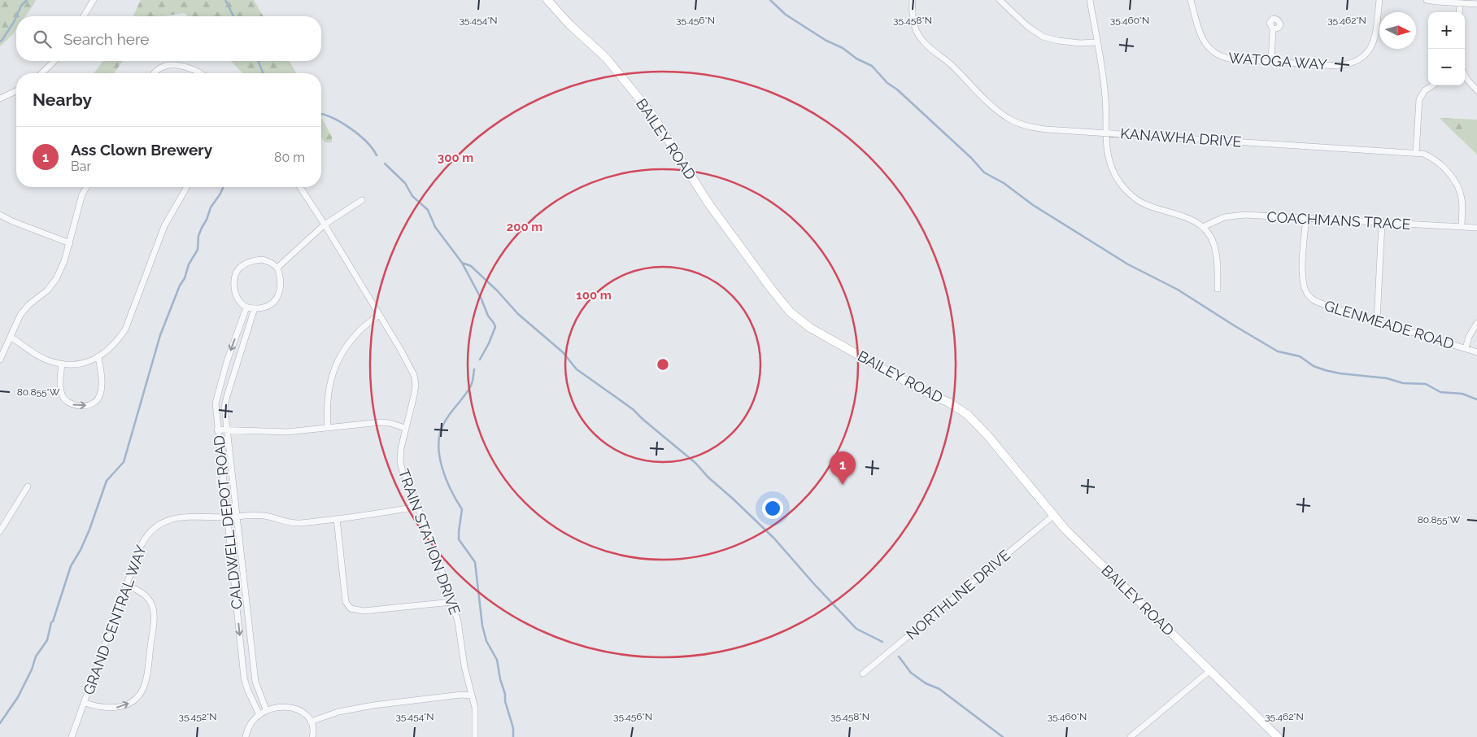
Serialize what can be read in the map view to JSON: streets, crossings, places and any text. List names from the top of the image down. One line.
{"streets":{"street":["WATOGA WAY","KANAWHA DRIVE","BAILEY ROAD","COACHMANS TRACE","GLENMEADE ROAD","CALDWELL DEPOT ROAD","TRAIN STATION DRIVE","NORTHLINE DRIVE","GRAND CENTRAL WAY"]},"crossings":[["KANAWHA DRIVE","COACHMANS TRACE"],["BAILEY ROAD","NORTHLINE DRIVE"],["COACHMANS TRACE","GLENMEADE ROAD"],["CALDWELL DEPOT ROAD","GRAND CENTRAL WAY"],["TRAIN STATION DRIVE","GRAND CENTRAL WAY"]],"north":"right","page":{"map_buttons":["+","−"],"search":"Search here","heading":"Nearby","list":[{"mark":"1","name":"Ass Clown Brewery","note":"Bar","value":"80 m"}],"pins":"1"},"coordinates":["35.454°N","35.456°N","35.458°N","35.460°N","35.462°N","80.855°W","35.452°N"],"rings":["300 m","200 m","100 m"]}
